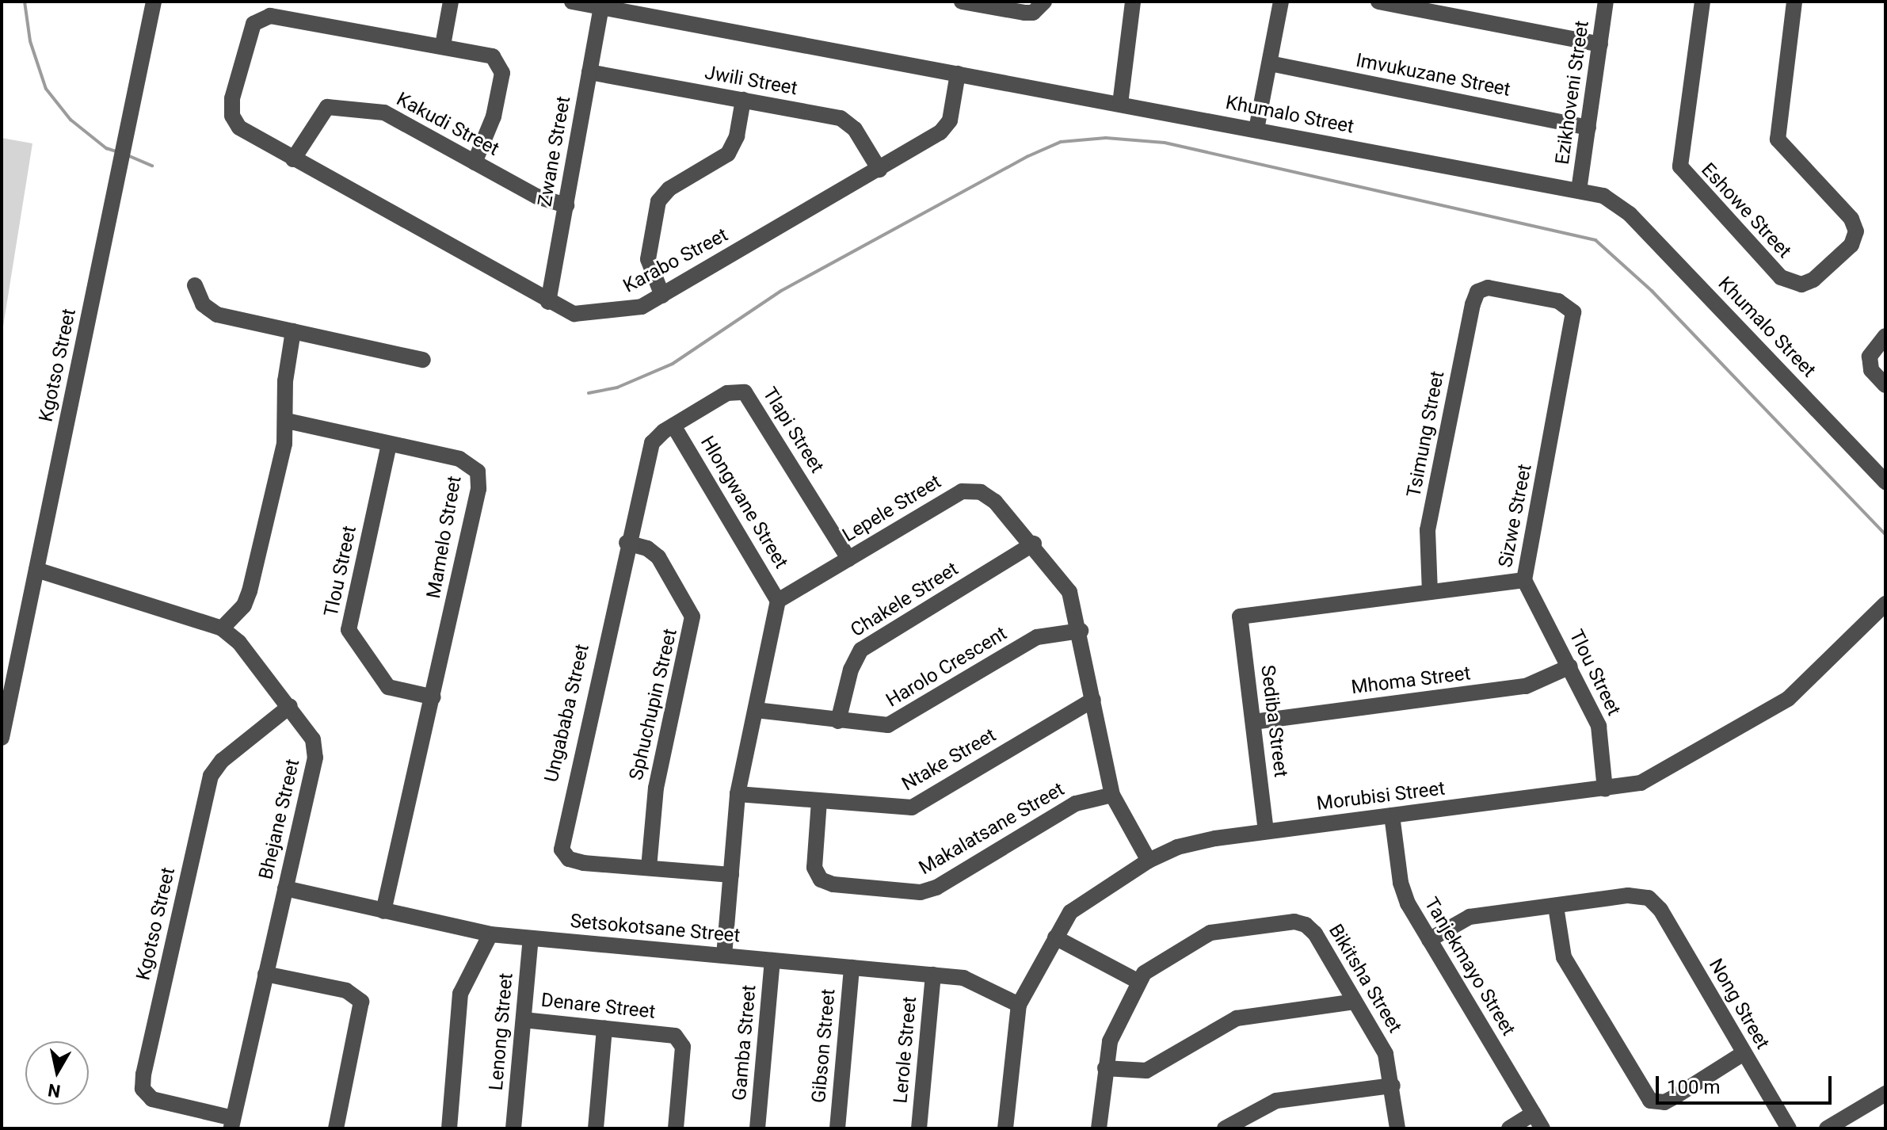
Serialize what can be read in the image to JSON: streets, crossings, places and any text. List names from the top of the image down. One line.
{"streets":{"street":["Imvukuzane Street","Jwili Street","Ezikhoveni Street","Khumalo Street","Kakudi Street","Zwane Street","Eshowe Street","Karabo Street","Kgotso Street","Tlapi Street","Tsimung Street","Hlongwane Street","Lepele Street","Sizwe Street","Mamelo Street","Tlou Street","Chakele Street","Harolo Crescent","Mhoma Street","Sphuchupin Street","Ungababa Street","Sediba Street","Ntake Street","Morubisi Street","Bhejane Street","Makalatsane Street","Setsokotsane Street","Tanjekmayo Street","Bikitsha Street","Nong Street","Denare Street","Lenong Street","Gamba Street","Gibson Street","Lerole Street"]},"crossings":[["Imvukuzane Street","Ezikhoveni Street"],["Jwili Street","Zwane Street"],["Jwili Street","Karabo Street"],["Ezikhoveni Street","Khumalo Street"],["Khumalo Street","Zwane Street"],["Khumalo Street","Karabo Street"],["Kakudi Street","Zwane Street"],["Kakudi Street","Karabo Street"],["Zwane Street","Karabo Street"],["Kgotso Street","Bhejane Street"],["Tlapi Street","Hlongwane Street"],["Tlapi Street","Lepele Street"],["Tlapi Street","Ungababa Street"],["Tsimung Street","Sizwe Street"],["Hlongwane Street","Lepele Street"],["Hlongwane Street","Ungababa Street"],["Lepele Street","Chakele Street"],["Lepele Street","Harolo Crescent"],["Lepele Street","Ntake Street"],["Lepele Street","Morubisi Street"],["Lepele Street","Makalatsane Street"],["Sizwe Street","Tlou Street"],["Sizwe Street","Sediba Street"],["Mamelo Street","Tlou Street"],["Mamelo Street","Setsokotsane Street"],["Tlou Street","Mhoma Street"],["Tlou Street","Morubisi Street"],["Chakele Street","Harolo Crescent"],["Mhoma Street","Sediba Street"],["Sphuchupin Street","Ungababa Street"],["Sediba Street","Morubisi Street"],["Ntake Street","Makalatsane Street"],["Morubisi Street","Setsokotsane Street"],["Morubisi Street","Tanjekmayo Street"],["Bhejane Street","Setsokotsane Street"],["Setsokotsane Street","Lenong Street"],["Setsokotsane Street","Gamba Street"],["Setsokotsane Street","Gibson Street"],["Setsokotsane Street","Lerole Street"],["Denare Street","Lenong Street"]],"scale_bar":"100 m","north":"bottom"}
